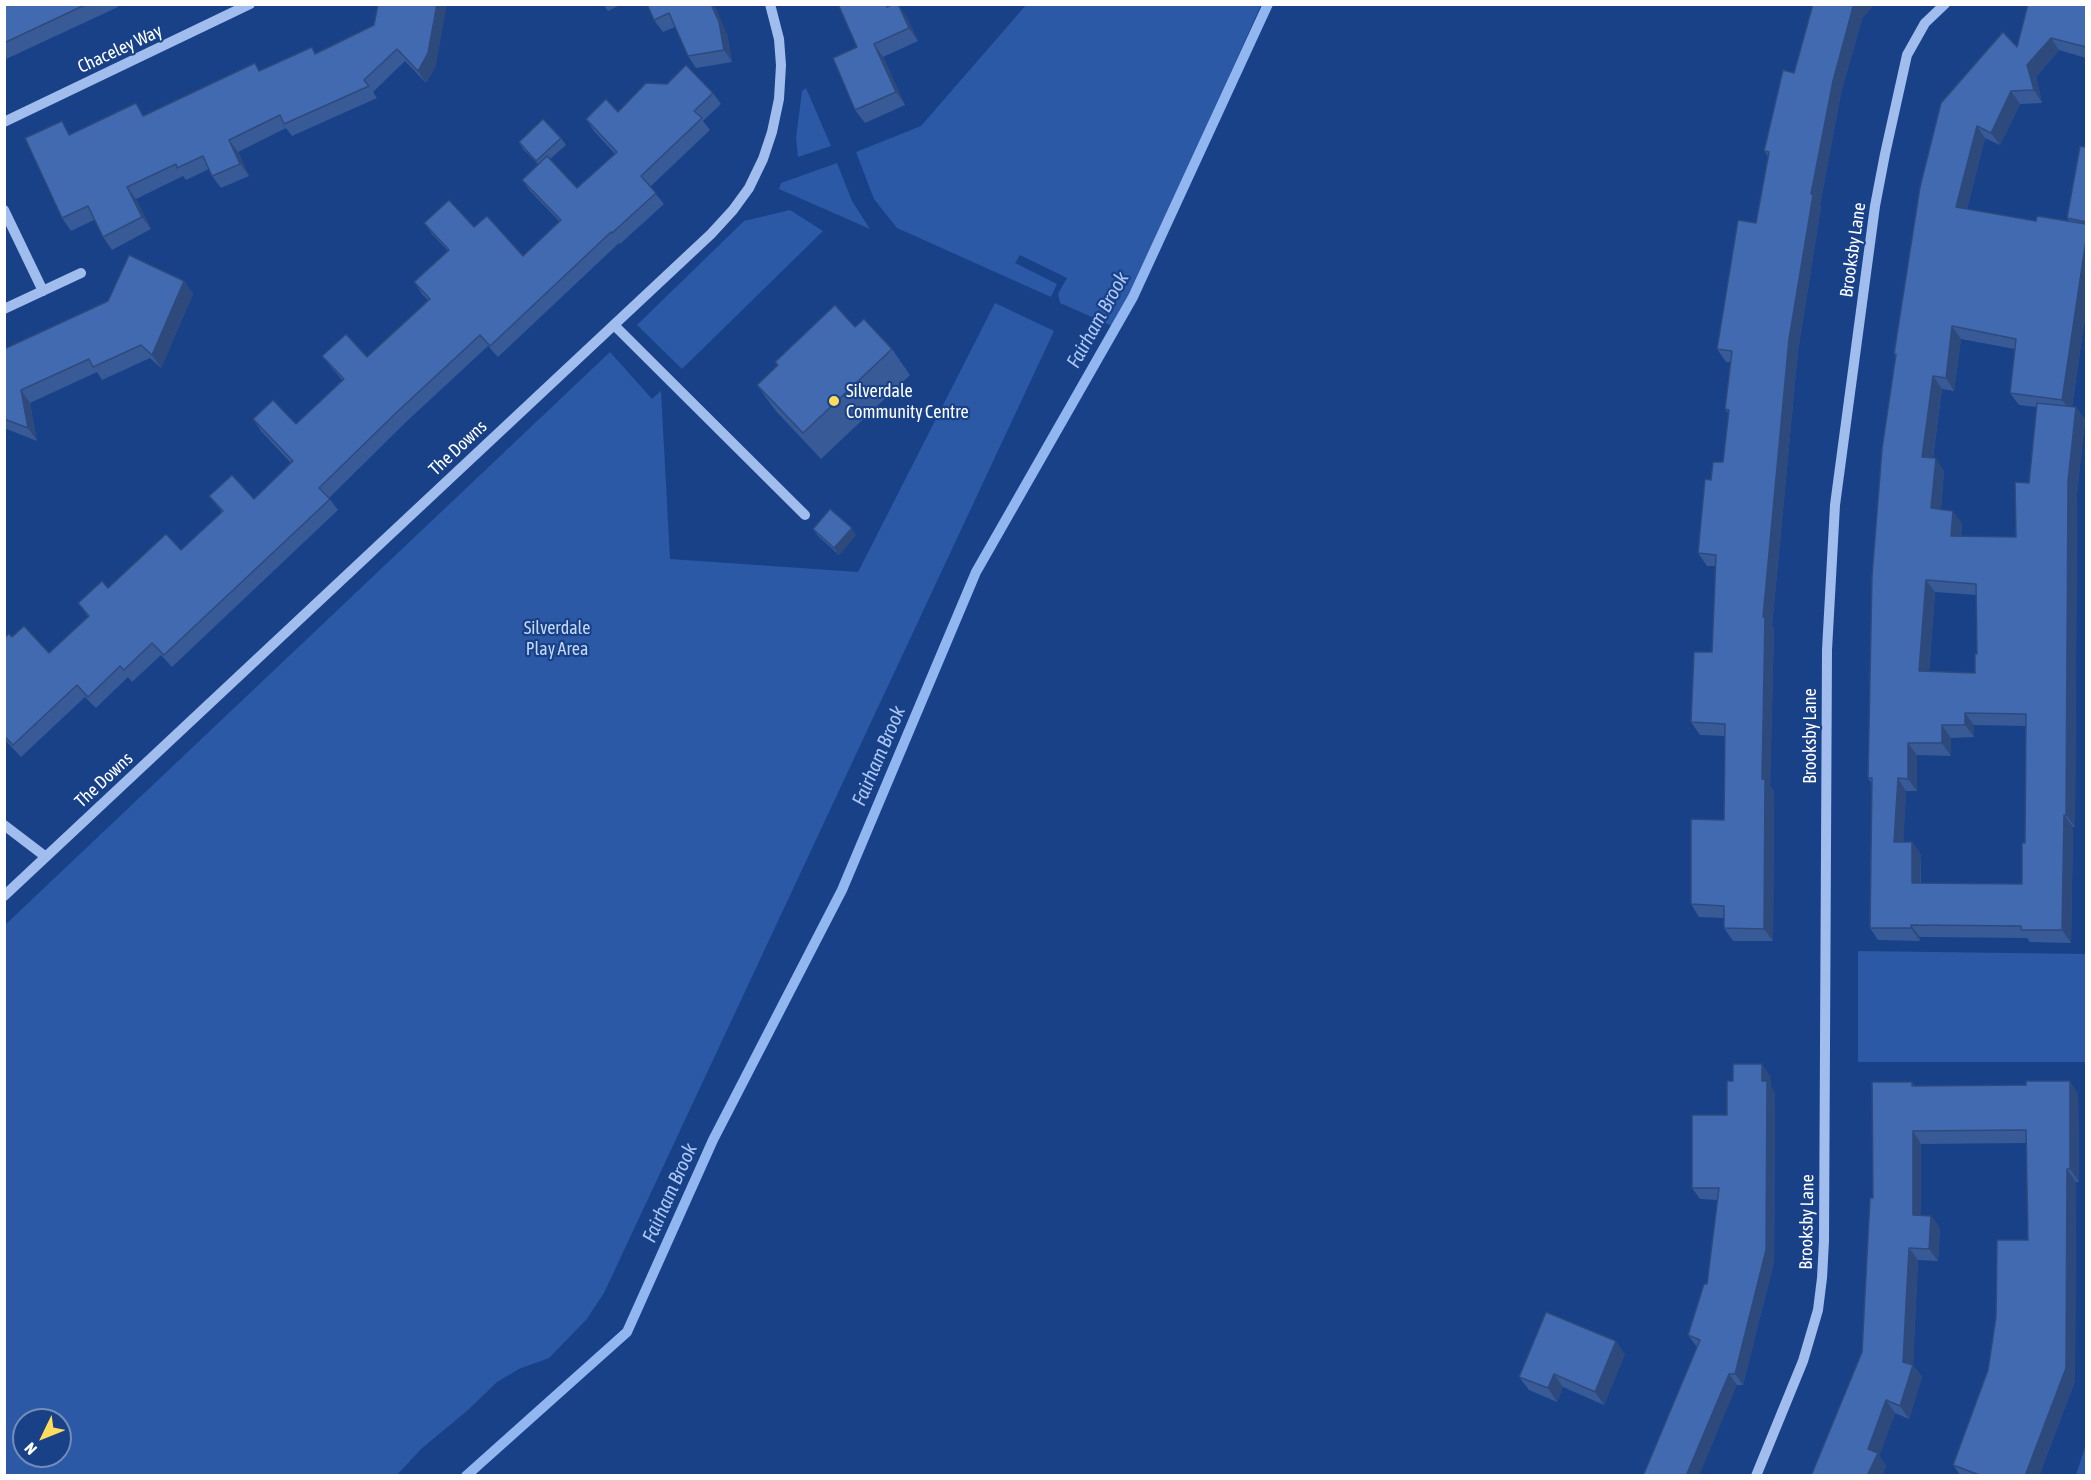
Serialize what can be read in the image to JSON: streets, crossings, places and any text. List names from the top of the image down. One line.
{"streets":{"street":["Chaceley Way","Brooksby Lane","The Downs"]},"water":["Fairham Brook"],"parks":["Silverdale Play Area"],"places":["Silverdale Community Centre"],"north":"bottom left"}
